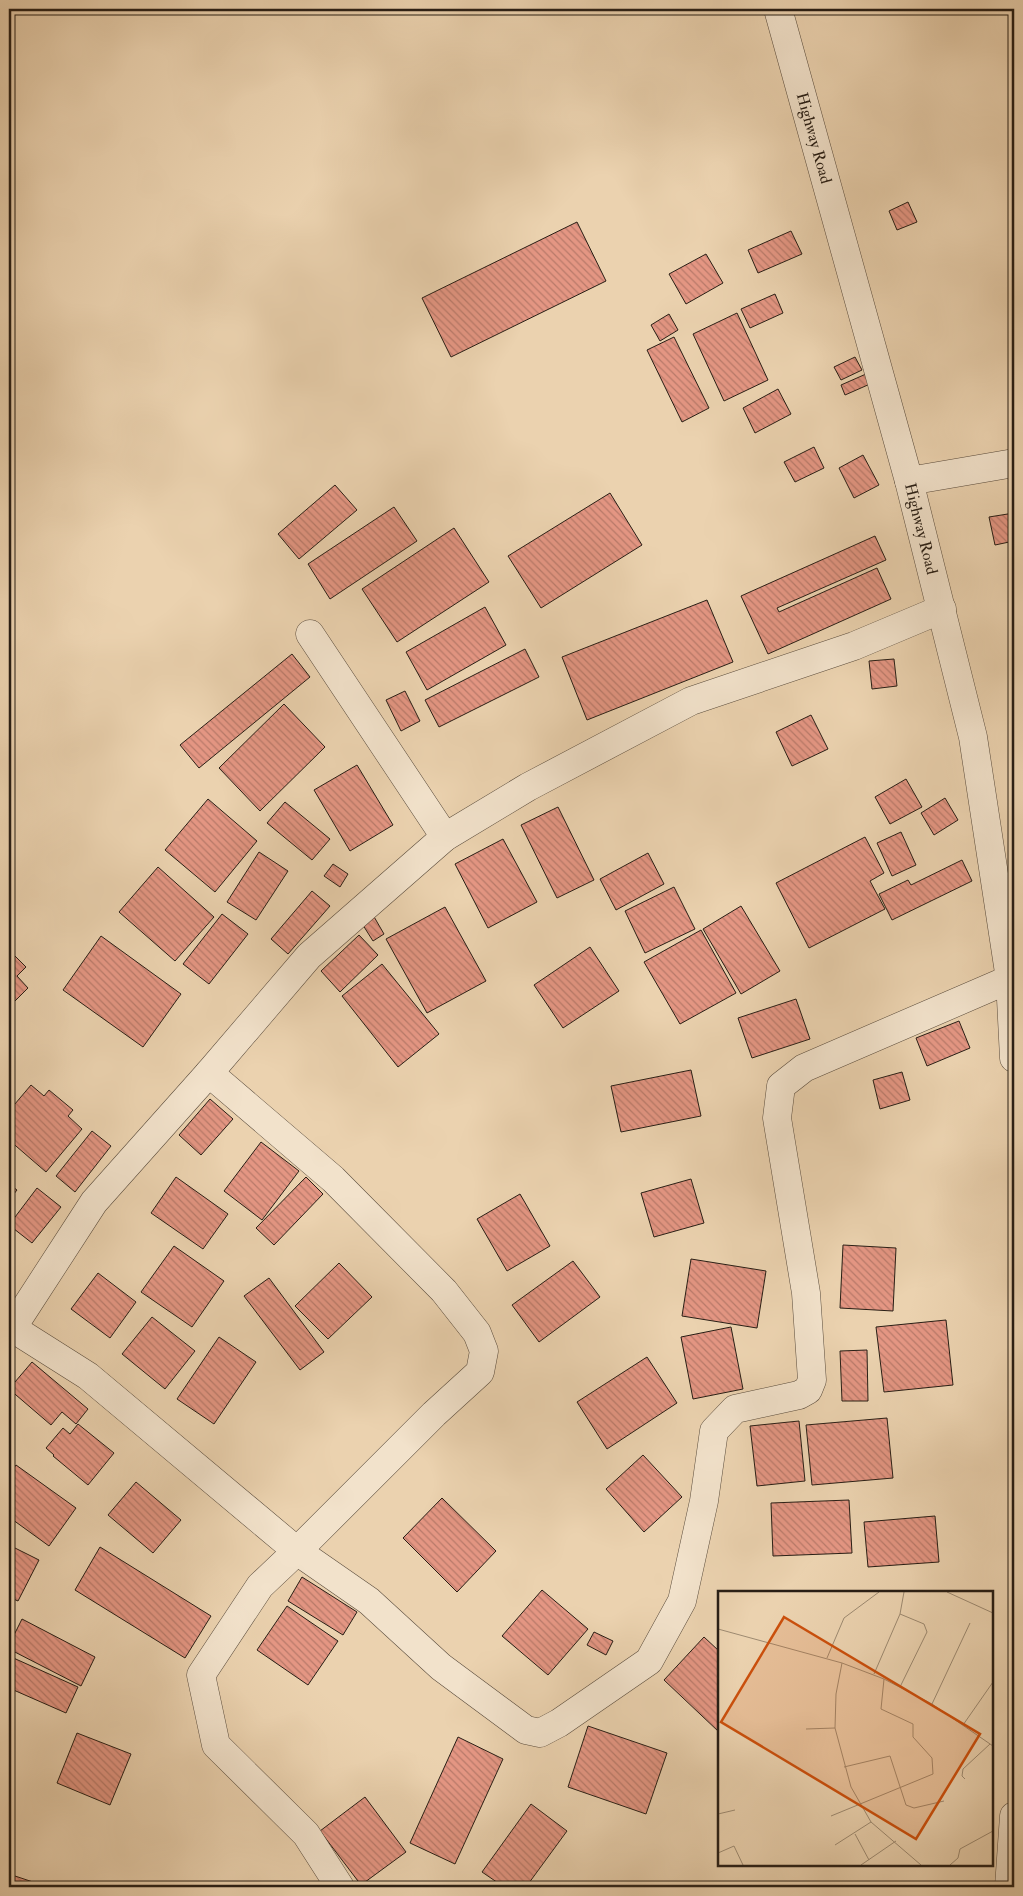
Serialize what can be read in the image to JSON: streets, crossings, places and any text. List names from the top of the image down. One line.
{"streets":{"street":["Highway Road"]}}
